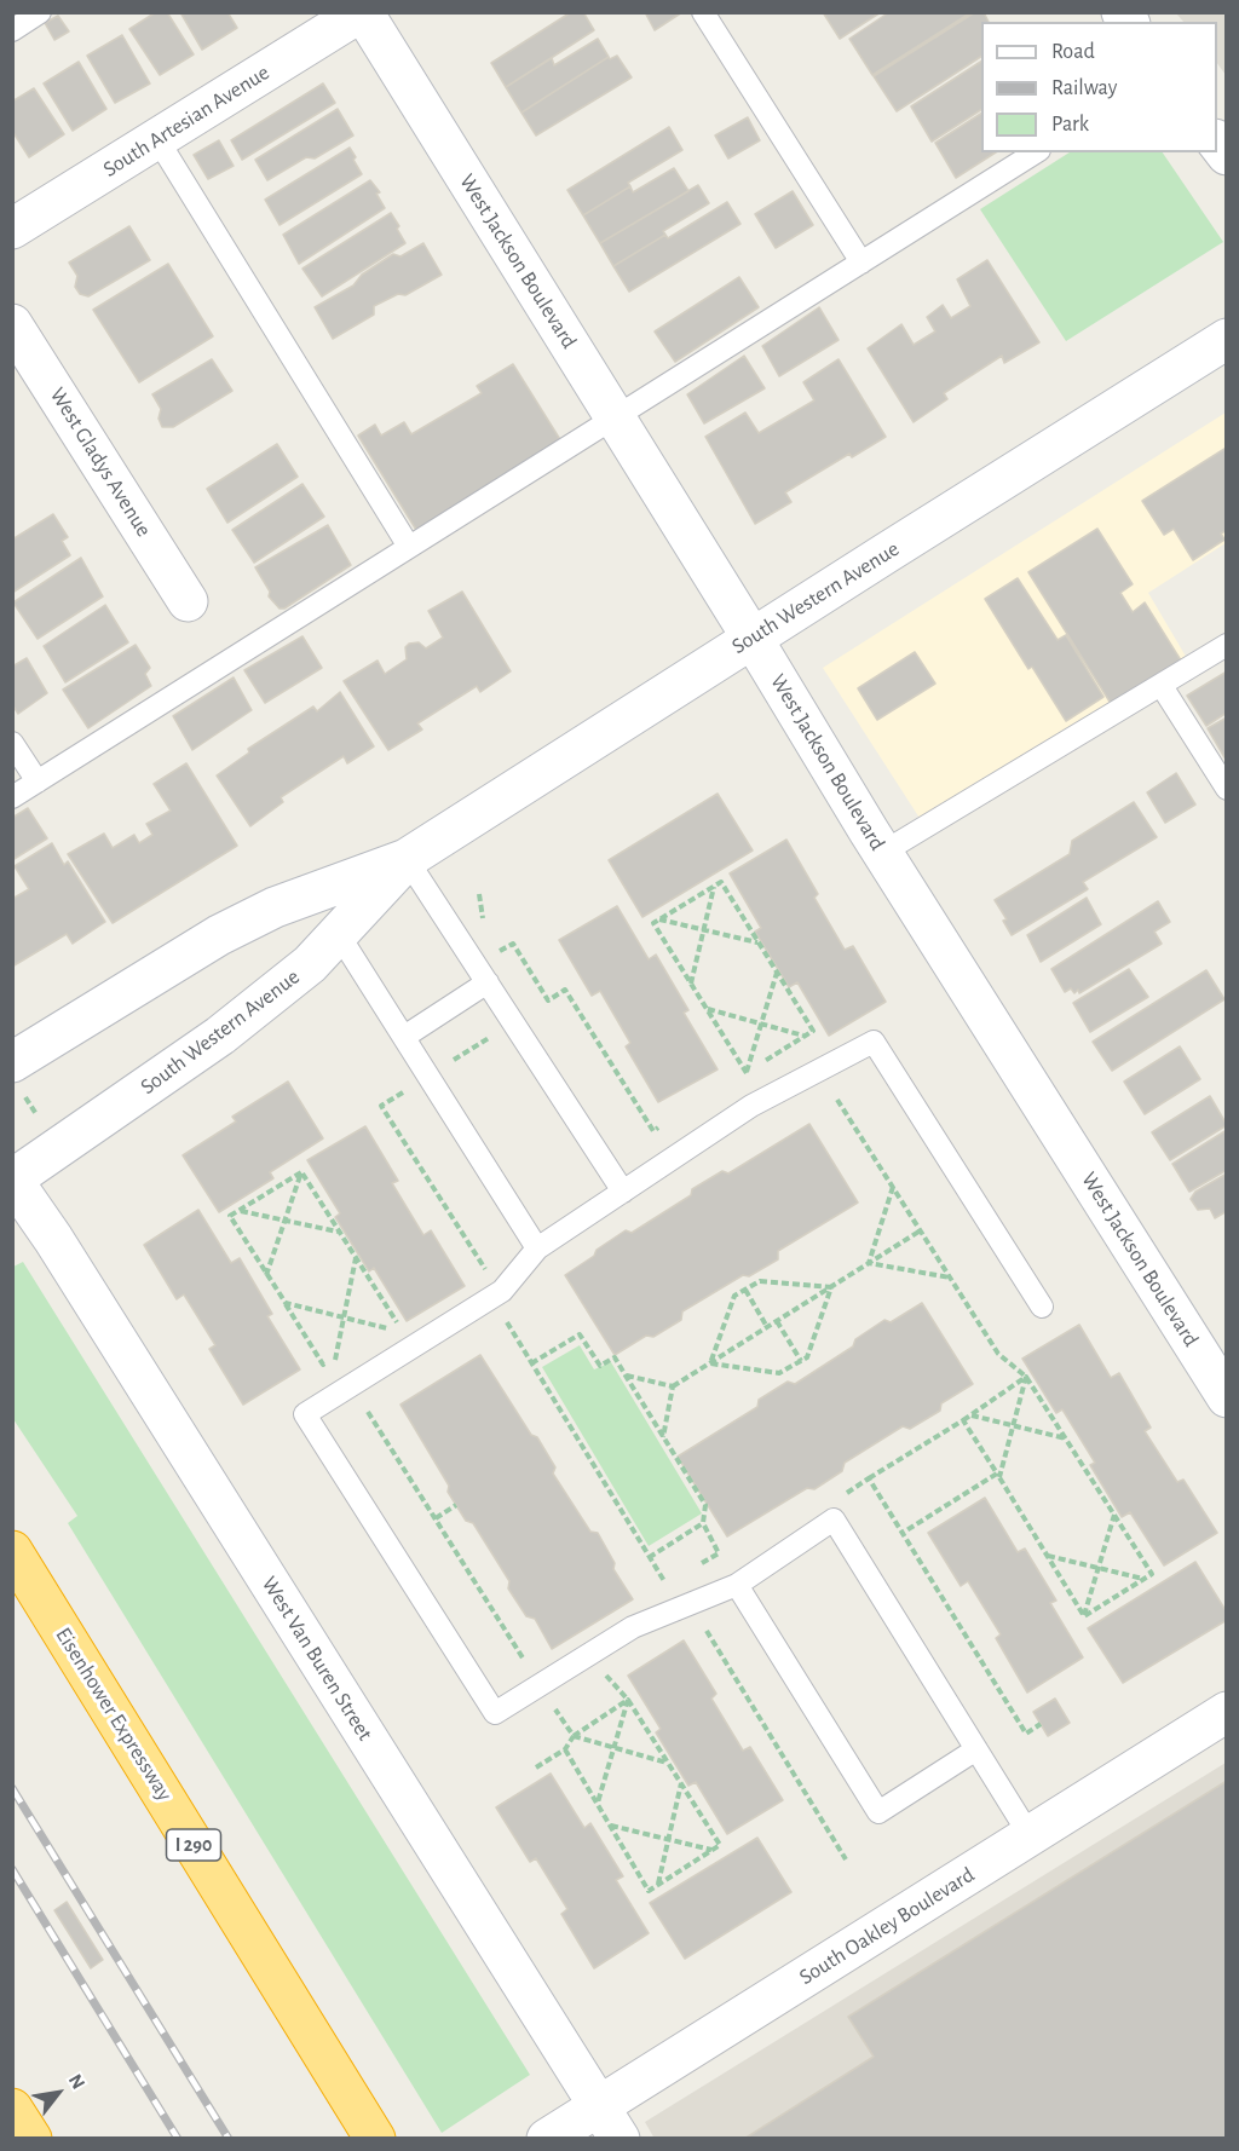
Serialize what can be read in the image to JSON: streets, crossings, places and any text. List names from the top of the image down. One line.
{"streets":{"highway":["Eisenhower Expressway","I 290"],"street":["South Artesian Avenue","West Jackson Boulevard","West Gladys Avenue","South Western Avenue","West Van Buren Street","South Oakley Boulevard"]},"crossings":[["South Artesian Avenue","West Jackson Boulevard"],["West Jackson Boulevard","South Western Avenue"],["South Western Avenue","West Van Buren Street"],["West Van Buren Street","South Oakley Boulevard"]],"legend":["Road","Railway","Park"],"north":"top right"}
